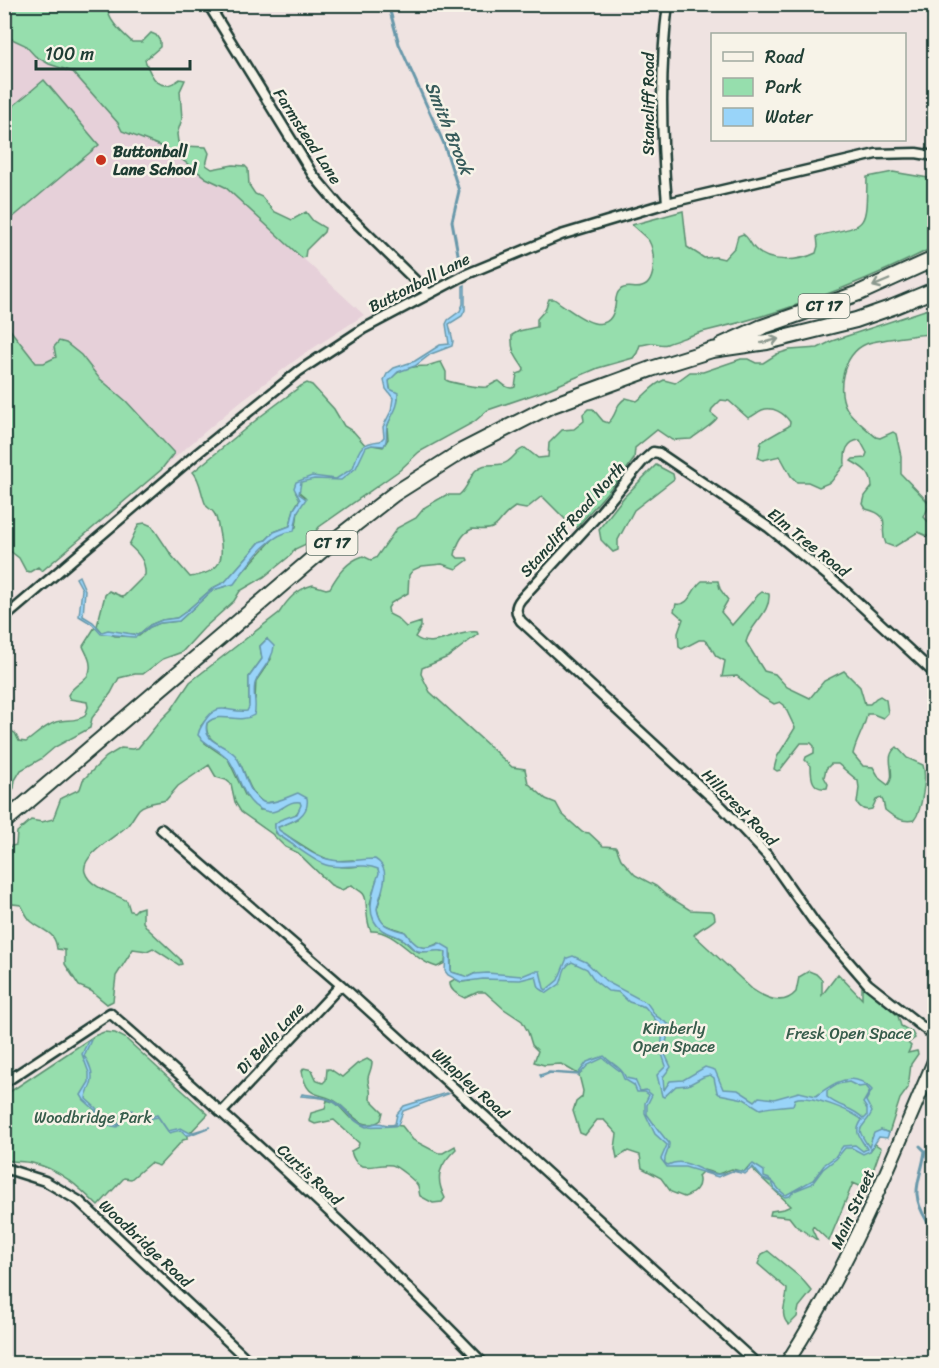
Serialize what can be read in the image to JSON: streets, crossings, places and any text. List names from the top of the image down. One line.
{"streets":{"main road":["CT 17","Main Street"],"street":["Stancliff Road","Farmstead Lane","Buttonball Lane","Stancliff Road North","Elm Tree Road","Hillcrest Road","Di Bella Lane","Whapley Road","Curtis Road","Woodbridge Road"]},"crossings":[["Stancliff Road","Buttonball Lane"],["Farmstead Lane","Buttonball Lane"],["Stancliff Road North","Elm Tree Road"],["Stancliff Road North","Hillcrest Road"],["Di Bella Lane","Whapley Road"],["Di Bella Lane","Curtis Road"]],"water":["Smith Brook"],"parks":["Kimberly Open Space","Fresk Open Space","Woodbridge Park"],"places":["Buttonball Lane School"],"legend":["Road","Park","Water"],"scale_bar":"100 m"}
